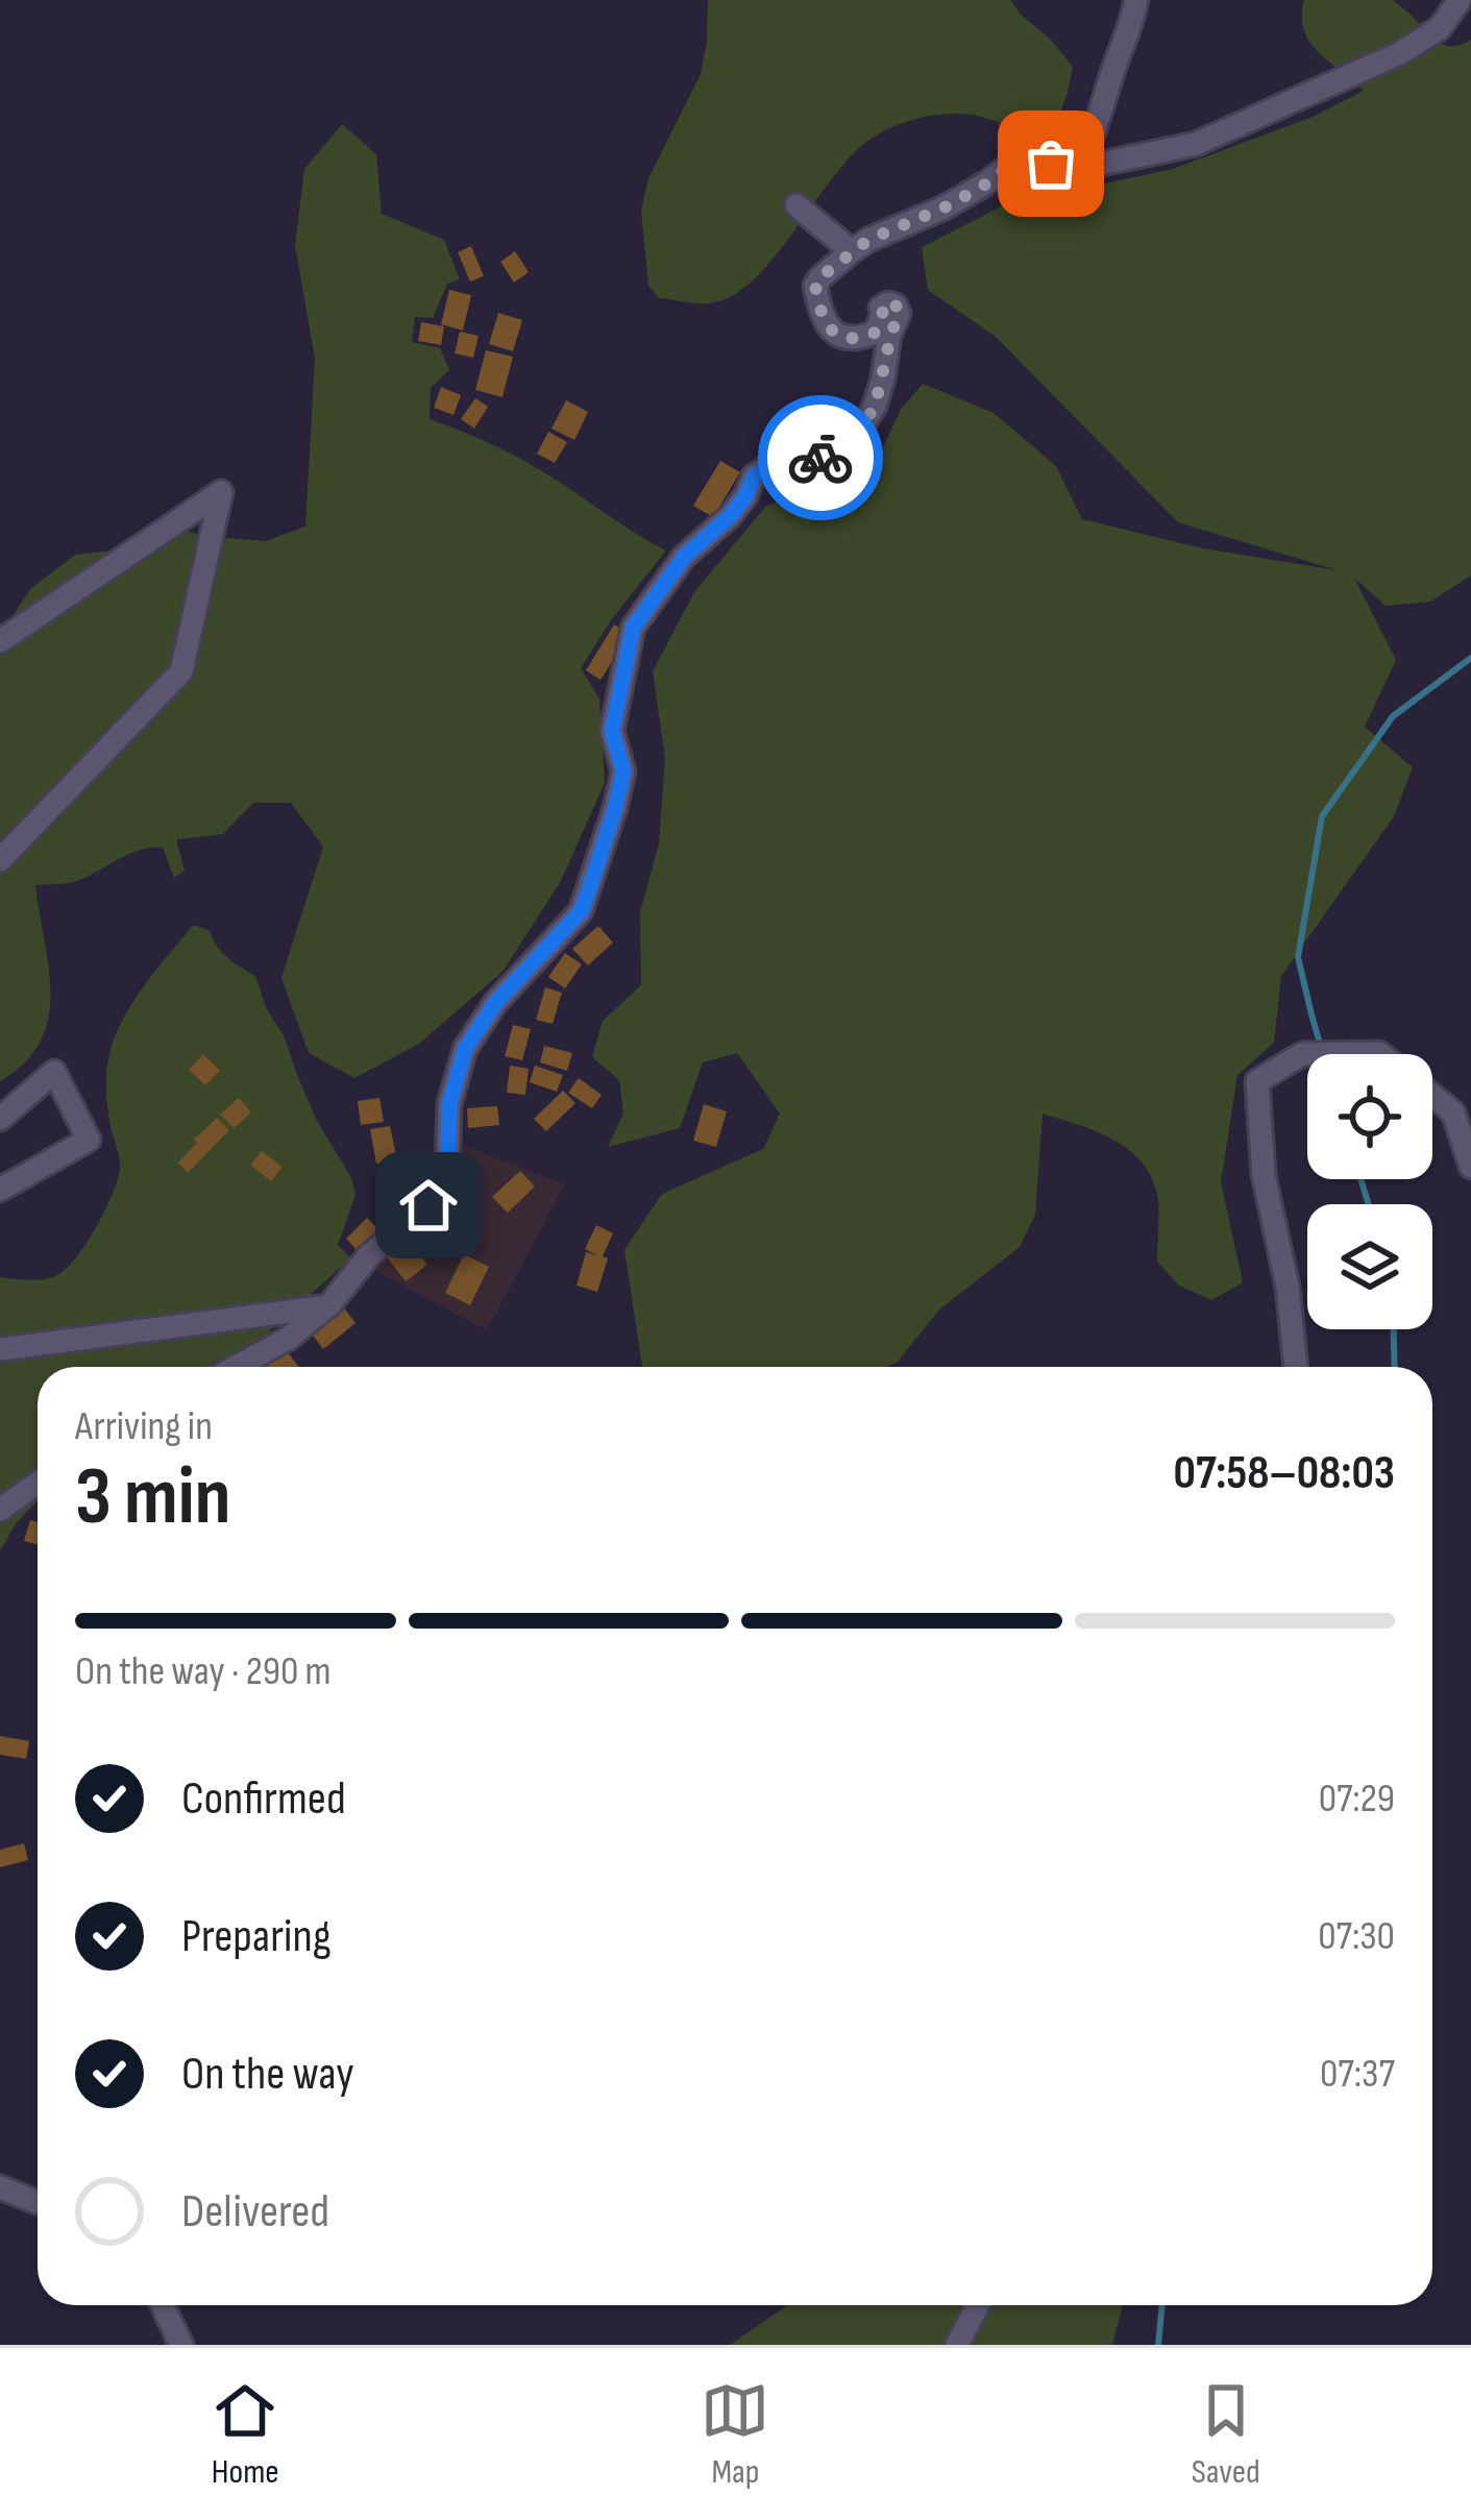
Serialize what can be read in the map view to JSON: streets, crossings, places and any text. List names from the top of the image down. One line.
{"page":{"heading":["3 min","Arriving in","07:58–08:03"],"bar":"On the way · 290 m","list":[["Confirmed","07:29"],["Preparing","07:30"],["On the way","07:37"],"Delivered"],"tabs":["Home","Map","Saved"]}}
